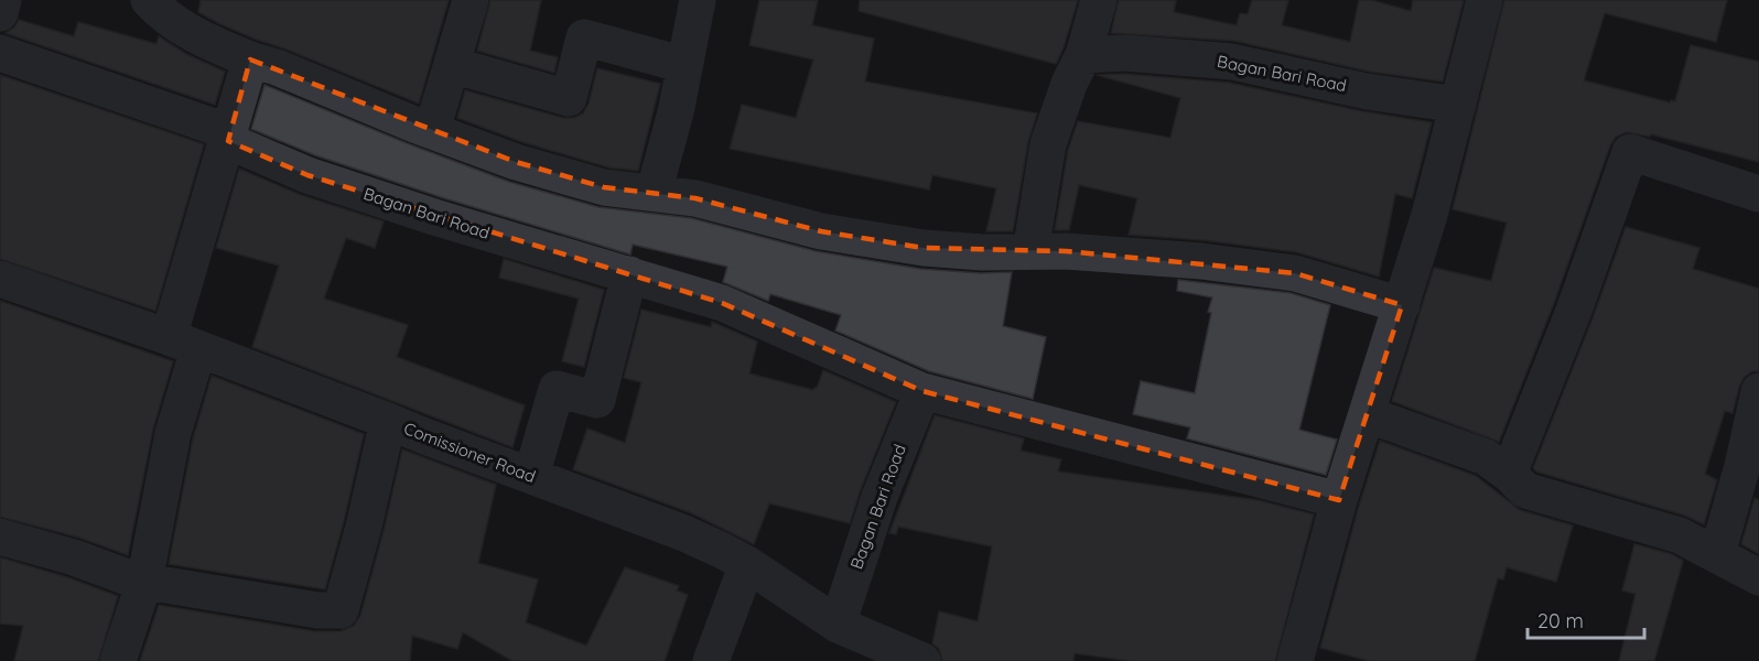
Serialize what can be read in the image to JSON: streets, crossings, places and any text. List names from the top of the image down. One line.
{"streets":{"street":["Bagan Bari Road","Comissioner Road"]},"crossings":[["Bagan Bari Road","Comissioner Road"]],"scale_bar":"20 m"}
